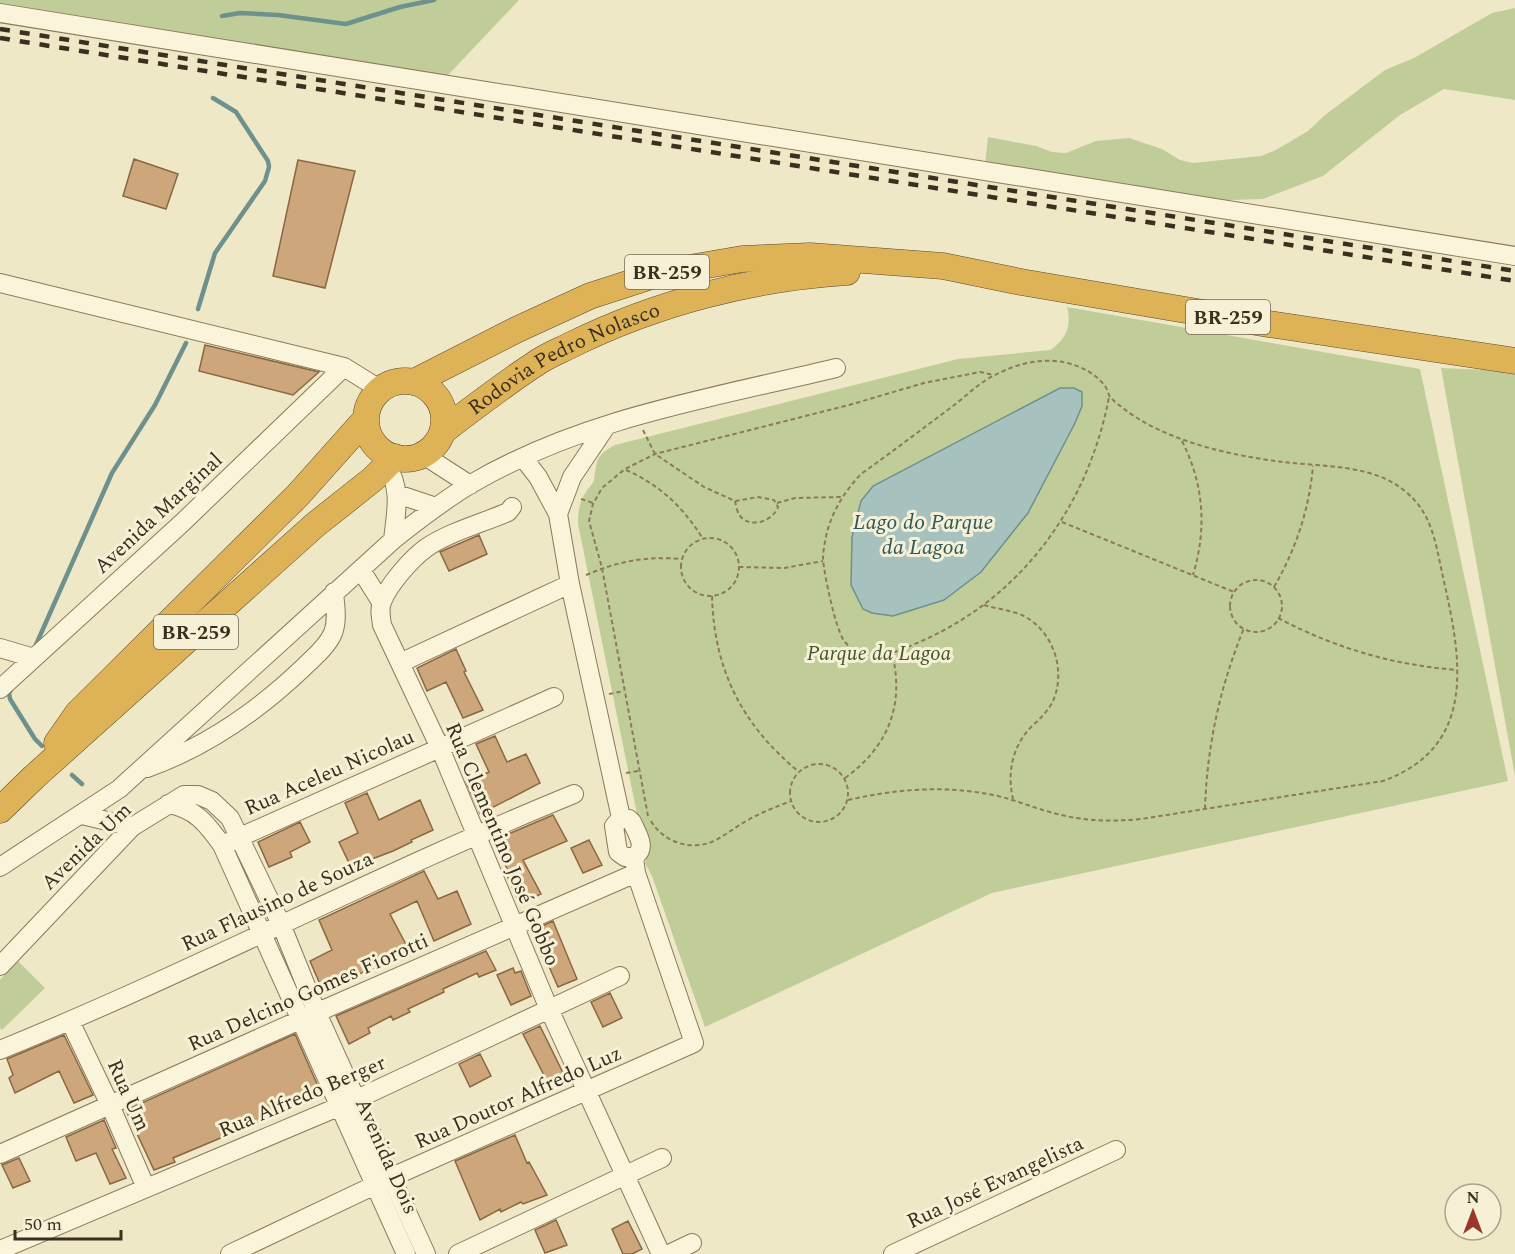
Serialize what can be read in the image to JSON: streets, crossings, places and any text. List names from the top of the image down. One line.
{"streets":{"highway":["BR-259","Rodovia Pedro Nolasco"],"street":["Avenida Marginal","Rua Aceleu Nicolau","Rua Clementino José Gobbo","Avenida Um","Rua Flausino de Souza","Rua Delcino Gomes Fiorotti","Rua Um","Rua Alfredo Berger","Rua Doutor Alfredo Luz","Avenida Dois","Rua José Evangelista"]},"crossings":[["BR-259","Rodovia Pedro Nolasco"],["Rua Aceleu Nicolau","Rua Clementino José Gobbo"],["Rua Aceleu Nicolau","Avenida Um"],["Rua Aceleu Nicolau","Avenida Dois"],["Rua Clementino José Gobbo","Rua Flausino de Souza"],["Rua Clementino José Gobbo","Rua Delcino Gomes Fiorotti"],["Rua Clementino José Gobbo","Rua Alfredo Berger"],["Rua Clementino José Gobbo","Rua Doutor Alfredo Luz"],["Avenida Um","Avenida Dois"],["Rua Flausino de Souza","Rua Um"],["Rua Flausino de Souza","Avenida Dois"],["Rua Delcino Gomes Fiorotti","Rua Um"],["Rua Delcino Gomes Fiorotti","Rua Doutor Alfredo Luz"],["Rua Delcino Gomes Fiorotti","Avenida Dois"],["Rua Um","Rua Alfredo Berger"],["Rua Alfredo Berger","Avenida Dois"],["Rua Doutor Alfredo Luz","Avenida Dois"]],"water":["Lago do Parque da Lagoa"],"parks":["Parque da Lagoa"],"scale_bar":"50 m","north":"top"}
